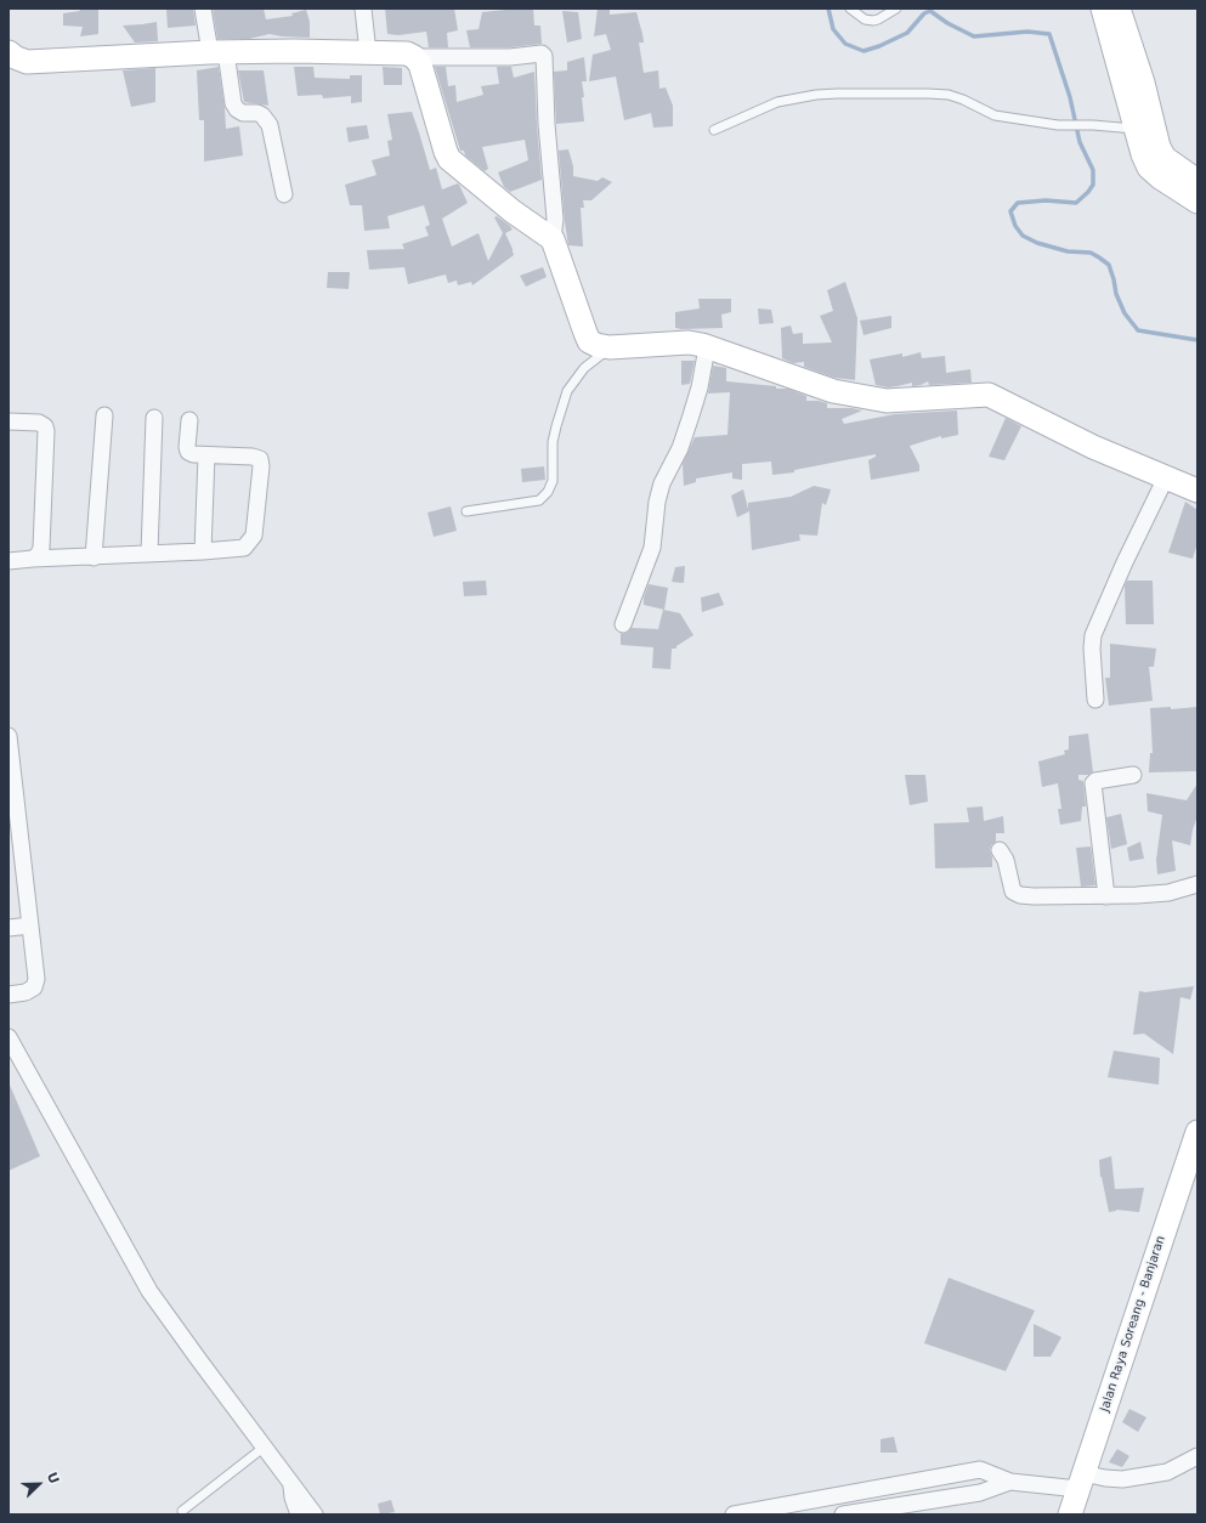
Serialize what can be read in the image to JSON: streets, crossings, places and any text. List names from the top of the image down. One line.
{"streets":{"street":["Jalan Raya Soreang - Banjaran"]},"north":"top right"}
